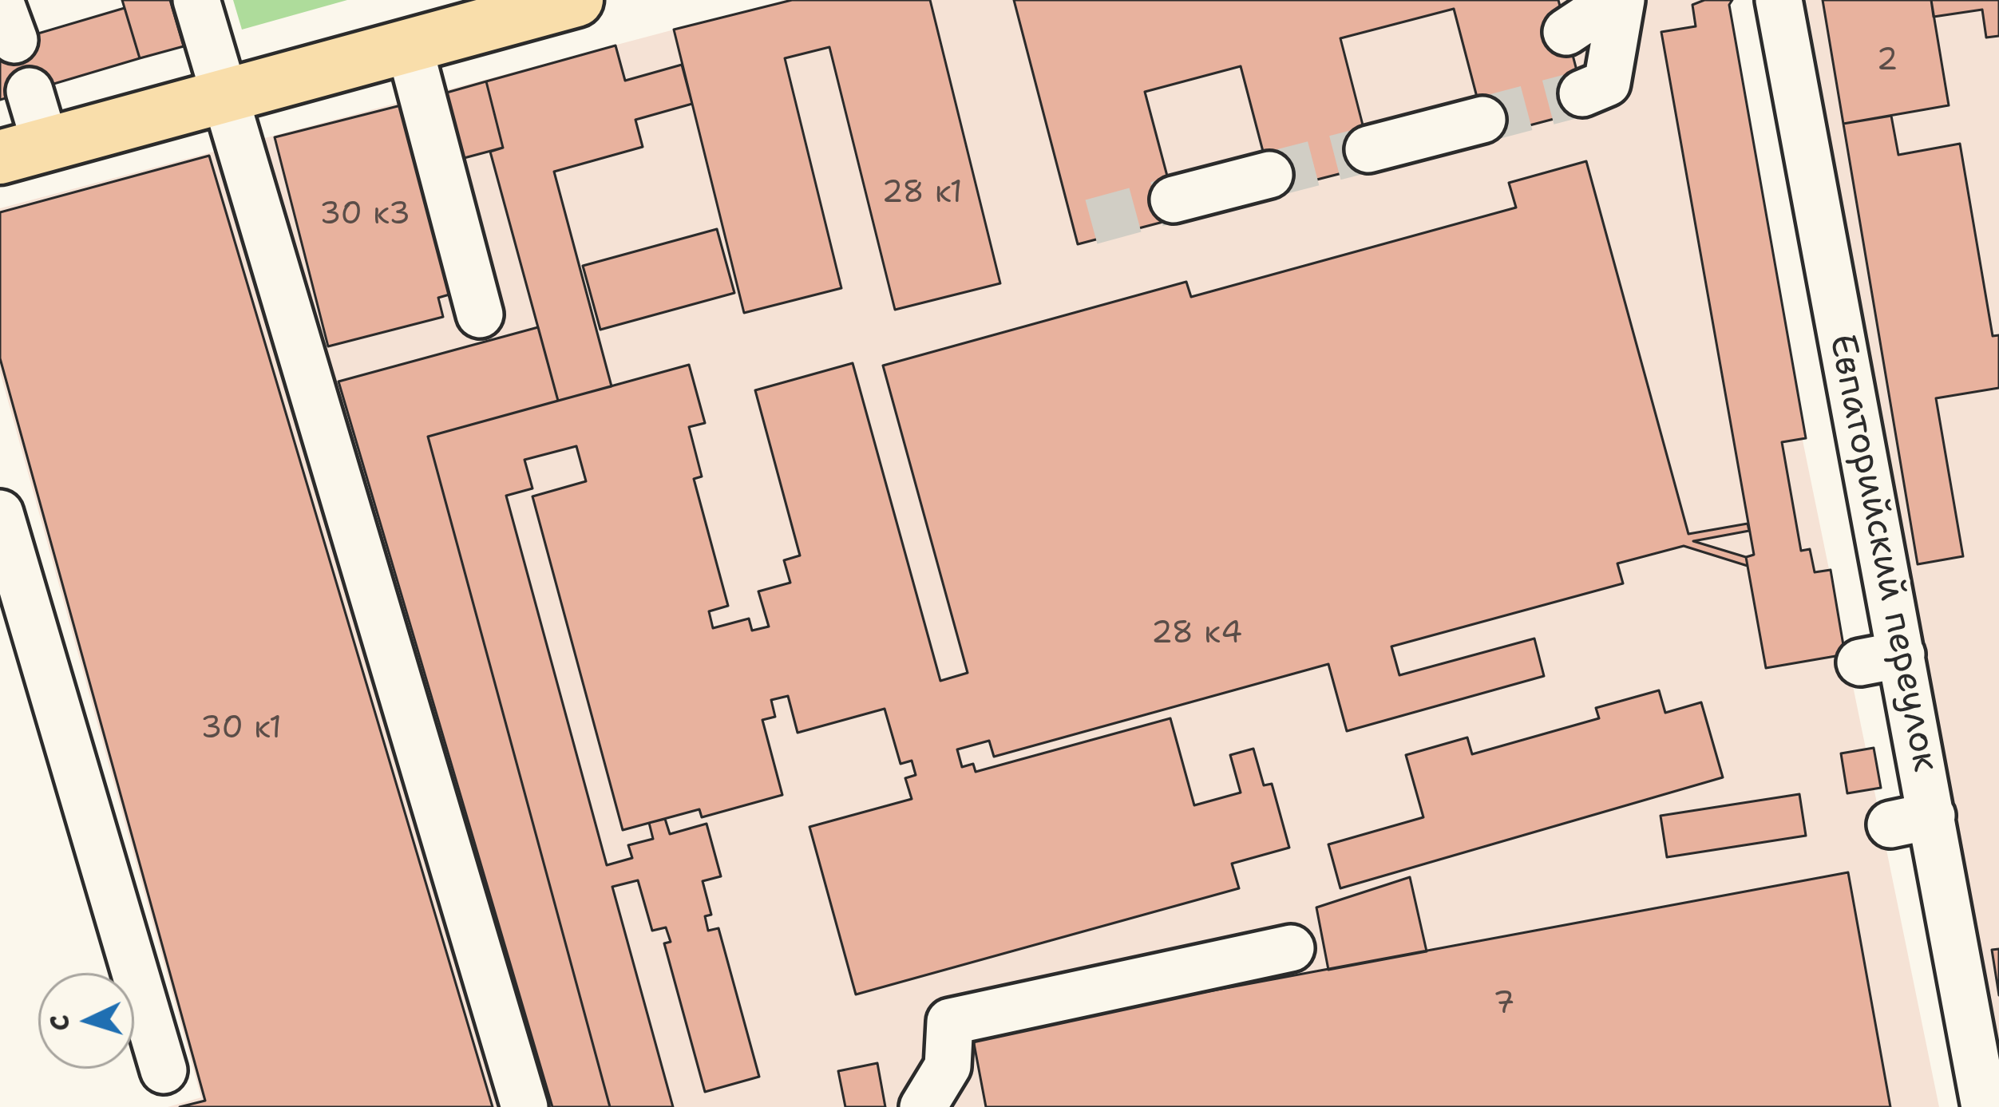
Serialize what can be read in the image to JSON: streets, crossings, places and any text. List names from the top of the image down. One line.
{"streets":{"street":["Евпаторийский переулок"]},"house_numbers":["2","28 к1","30 к3","28 к4","30 к1","7"],"north":"left"}
